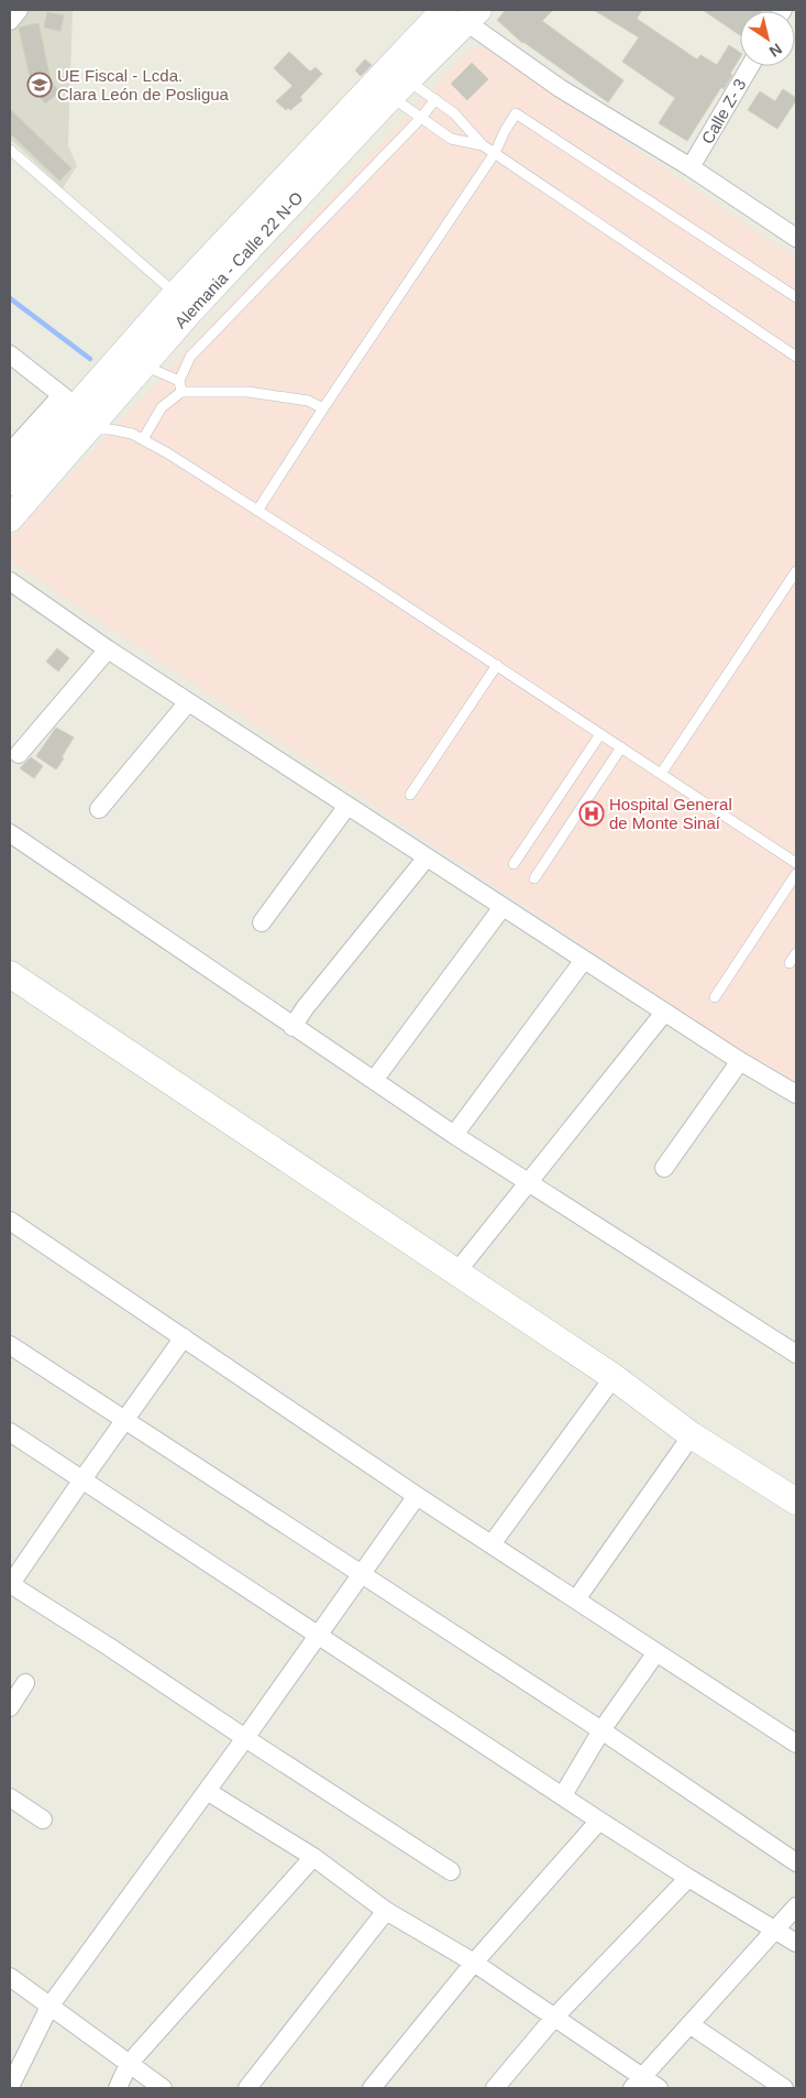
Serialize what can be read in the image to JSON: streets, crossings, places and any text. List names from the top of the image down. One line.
{"streets":{"street":["Calle Z- 3","Alemania - Calle 22 N-O"]},"places":{"school or university":["UE Fiscal - Lcda. Clara León de Posligua"],"hospital":["Hospital General de Monte Sinaí"]},"north":"bottom right"}
